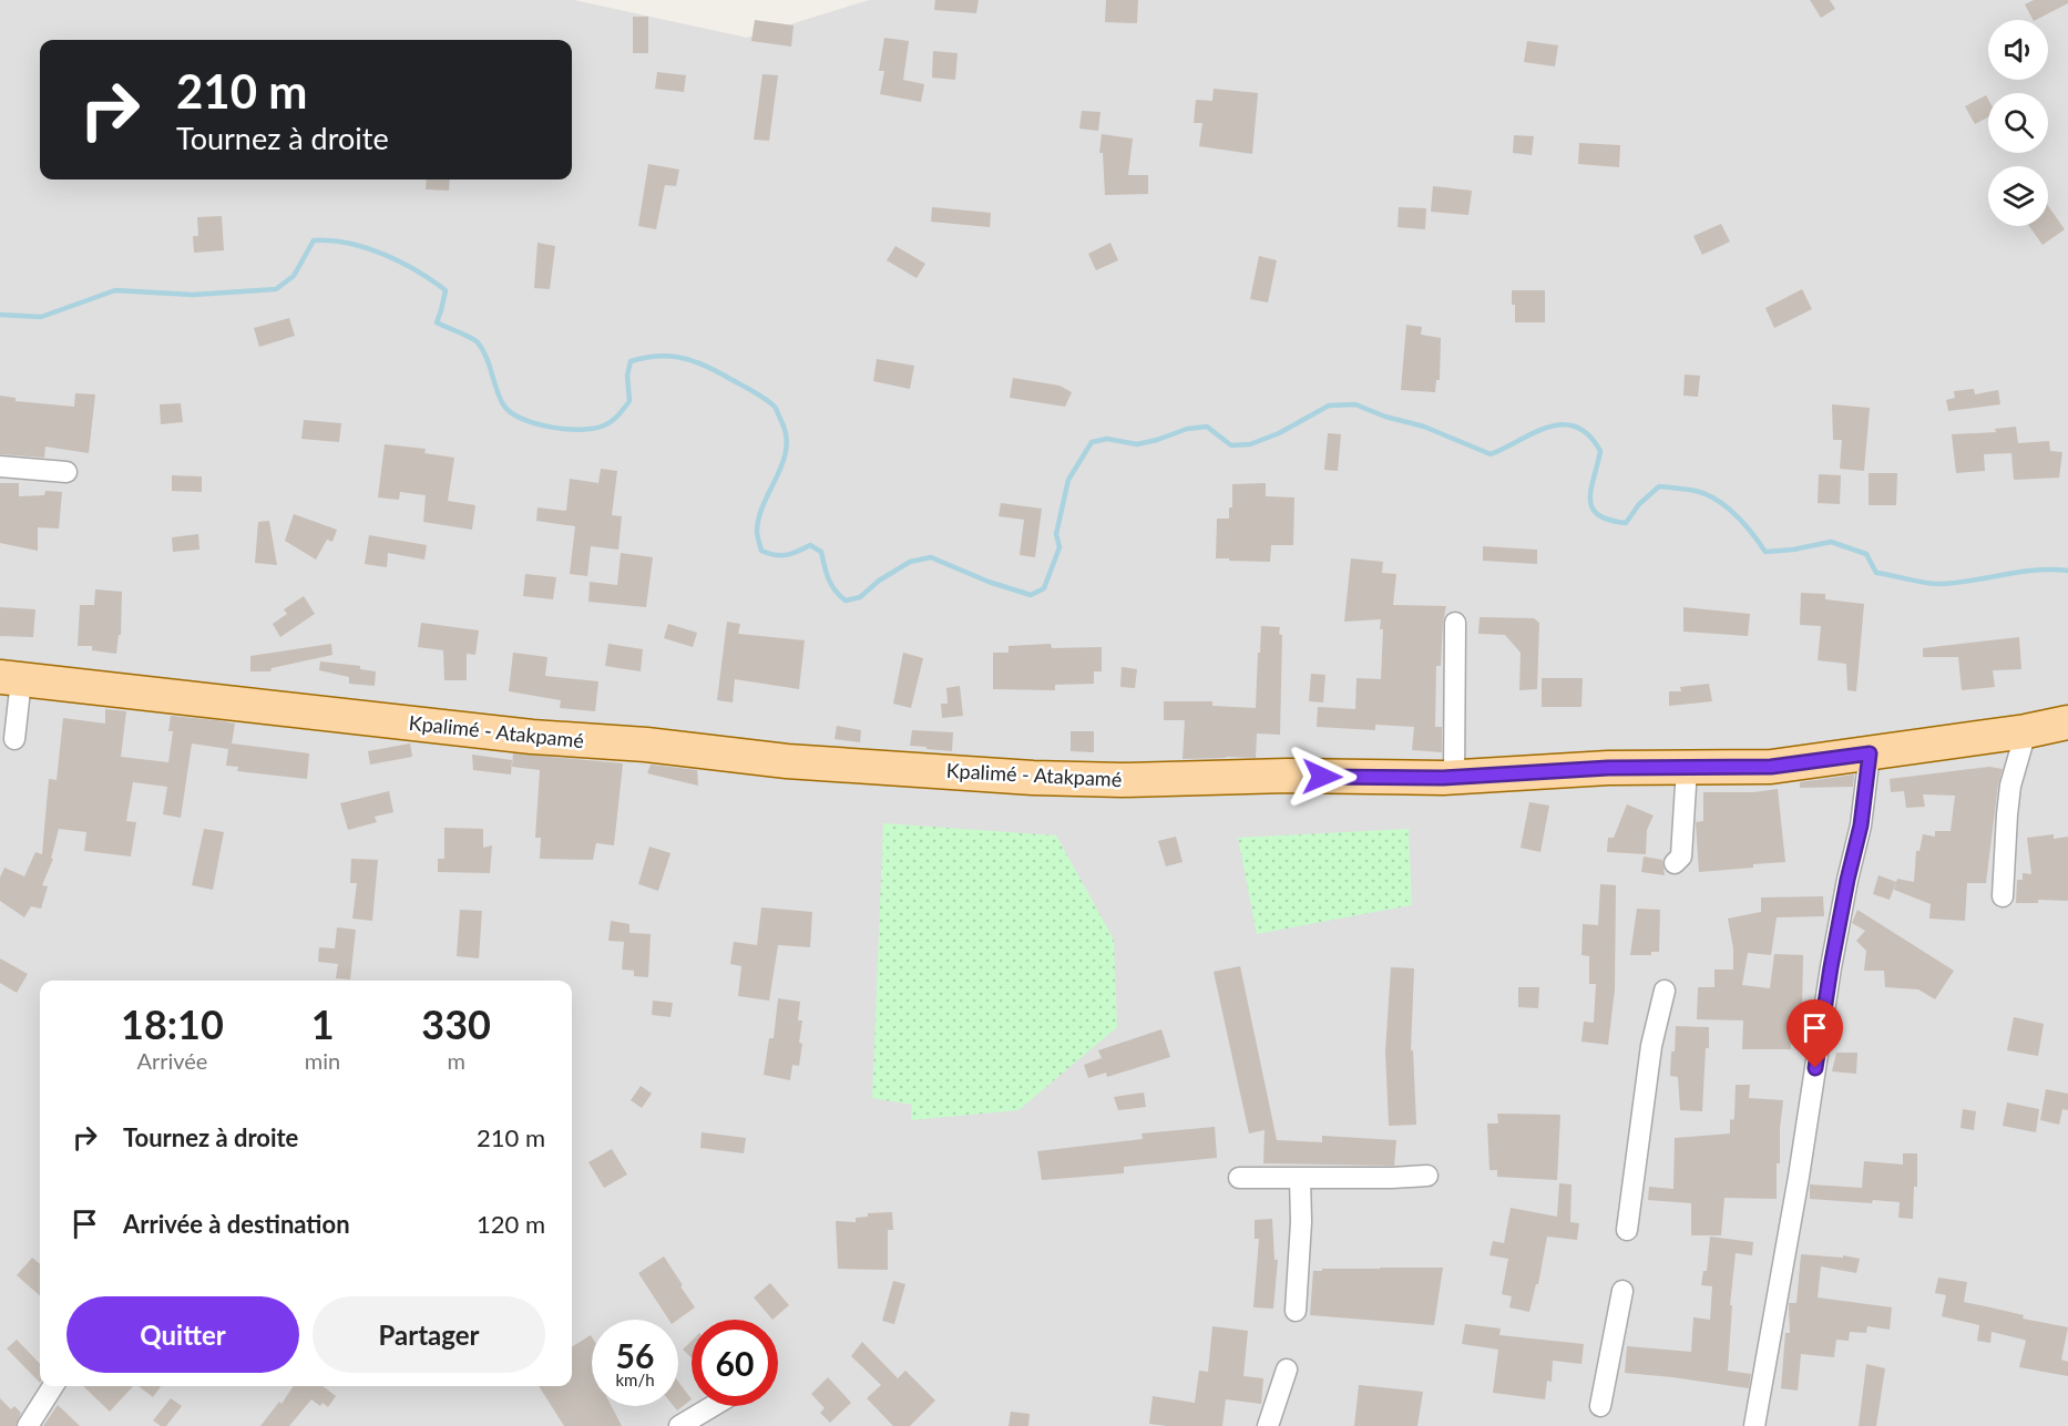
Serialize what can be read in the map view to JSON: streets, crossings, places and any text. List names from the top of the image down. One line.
{"streets":{"main road":["Kpalimé - Atakpamé"]},"page":{"turn":["210 m","Tournez à droite"],"eta":["18:10","Arrivée","1","min","330","m"],"list":[{"name":"Tournez à droite","value":"210 m"},{"name":"Arrivée à destination","value":"120 m"}],"buttons":["Quitter","Partager"],"speed":"56 km/h","limit":"60"}}
